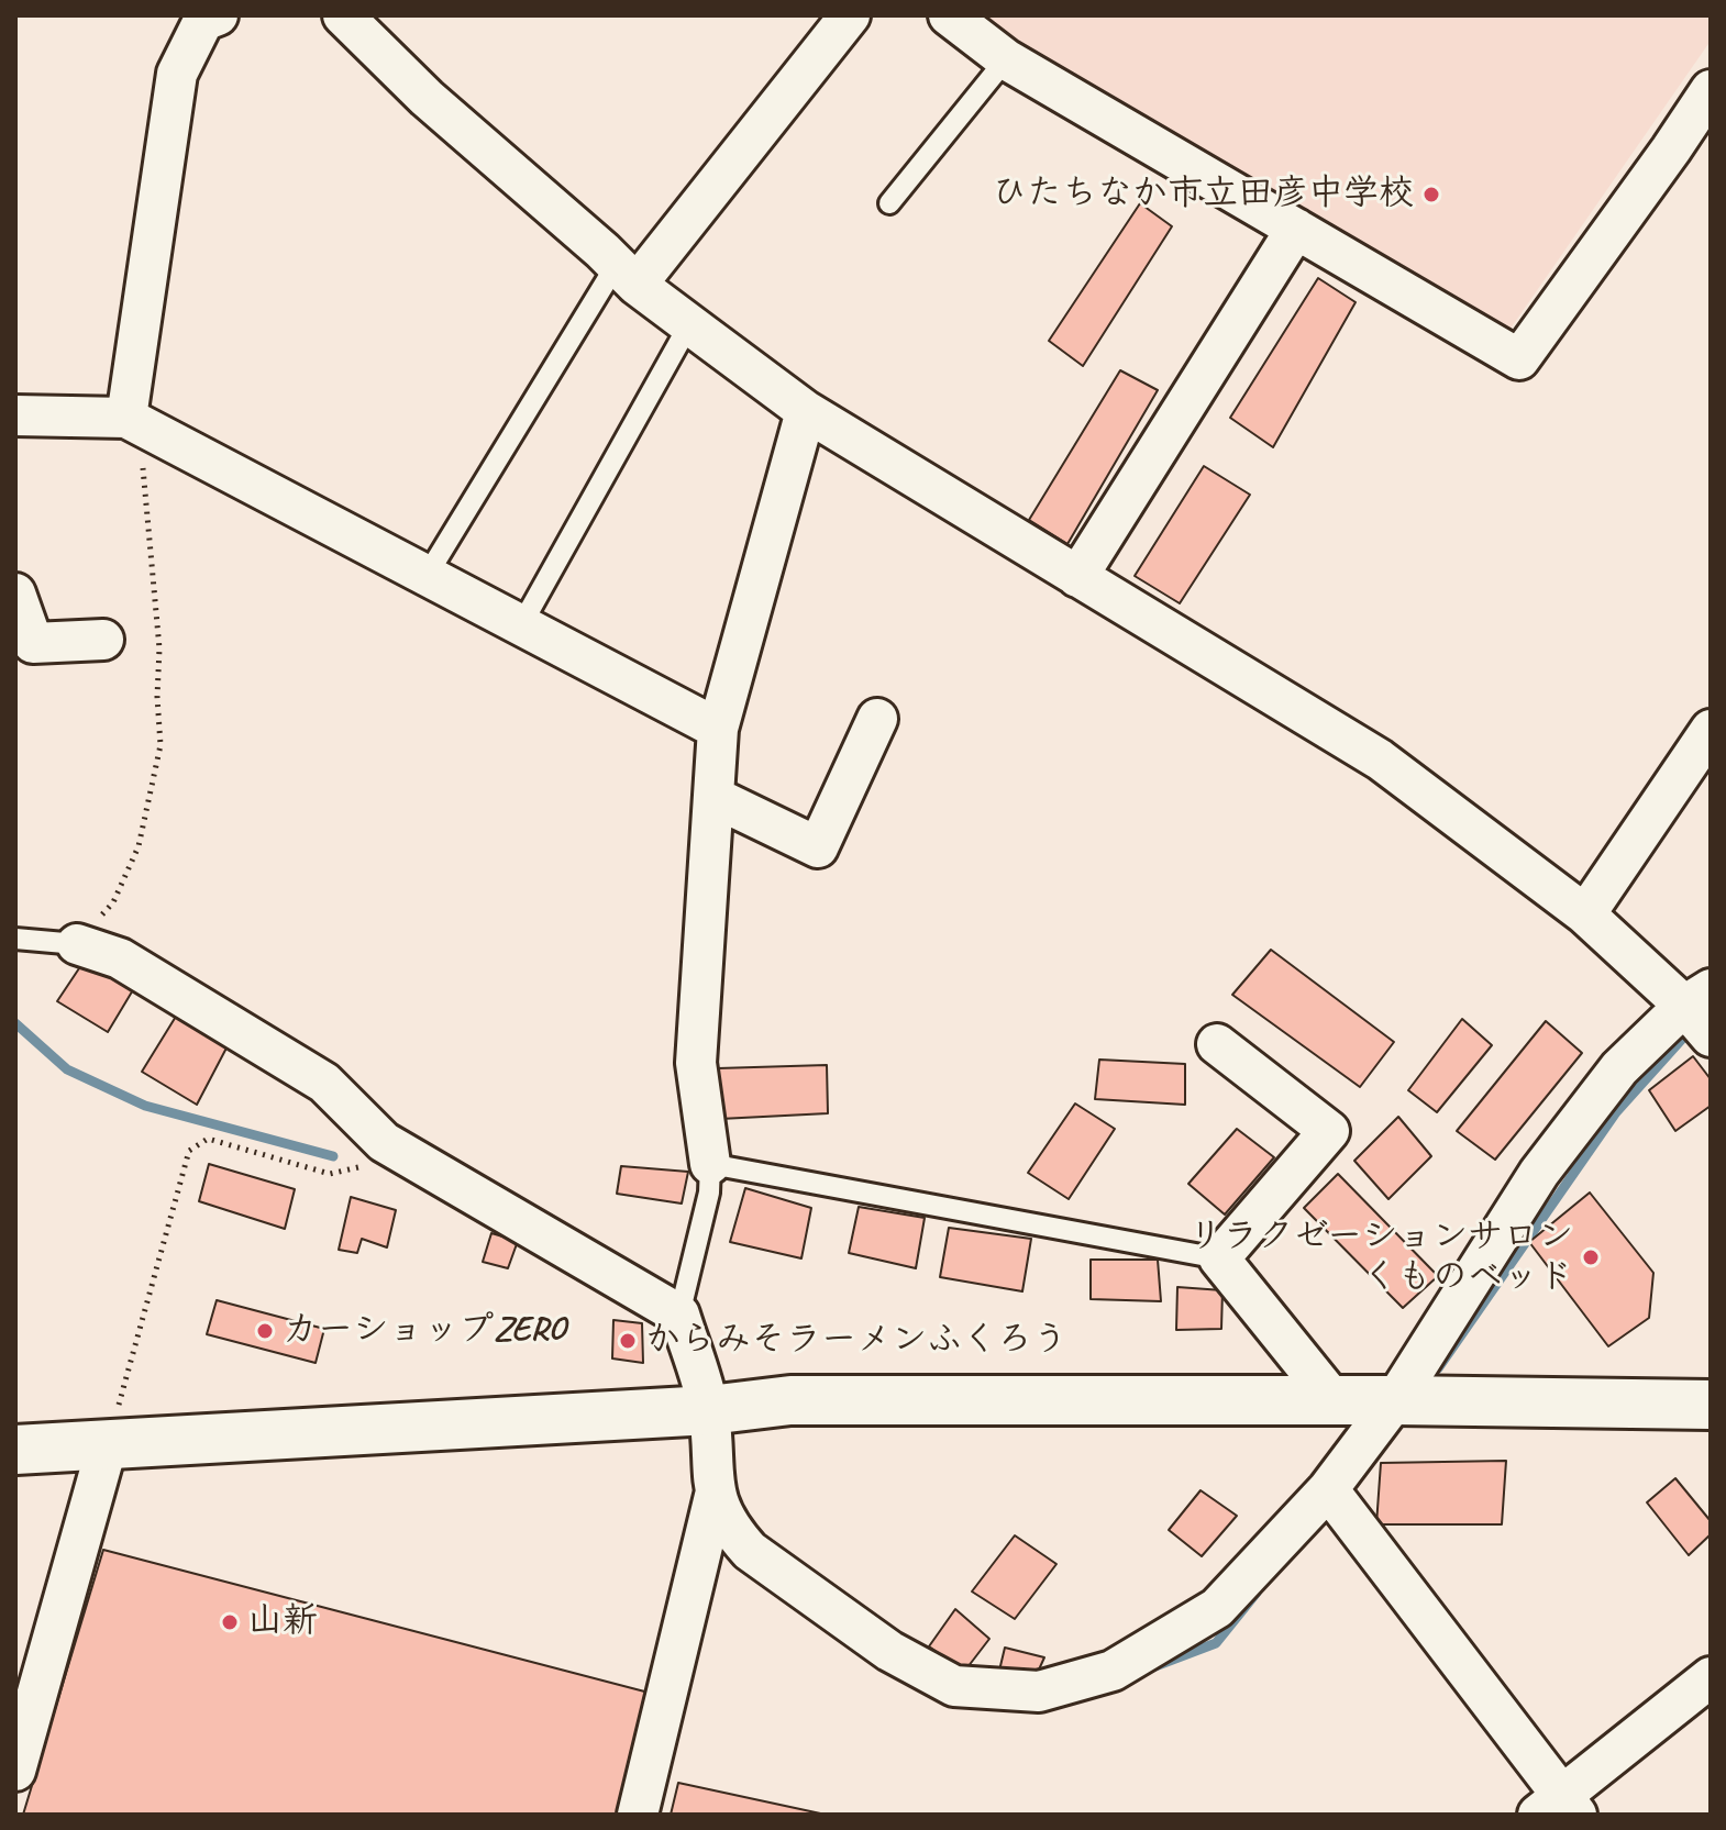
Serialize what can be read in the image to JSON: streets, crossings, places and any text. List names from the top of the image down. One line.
{"places":["ひたちなか市立田彦中学校","リラクゼーションサロン くものベッド","カーショップZERO","からみそラーメンふくろう","山新"]}
